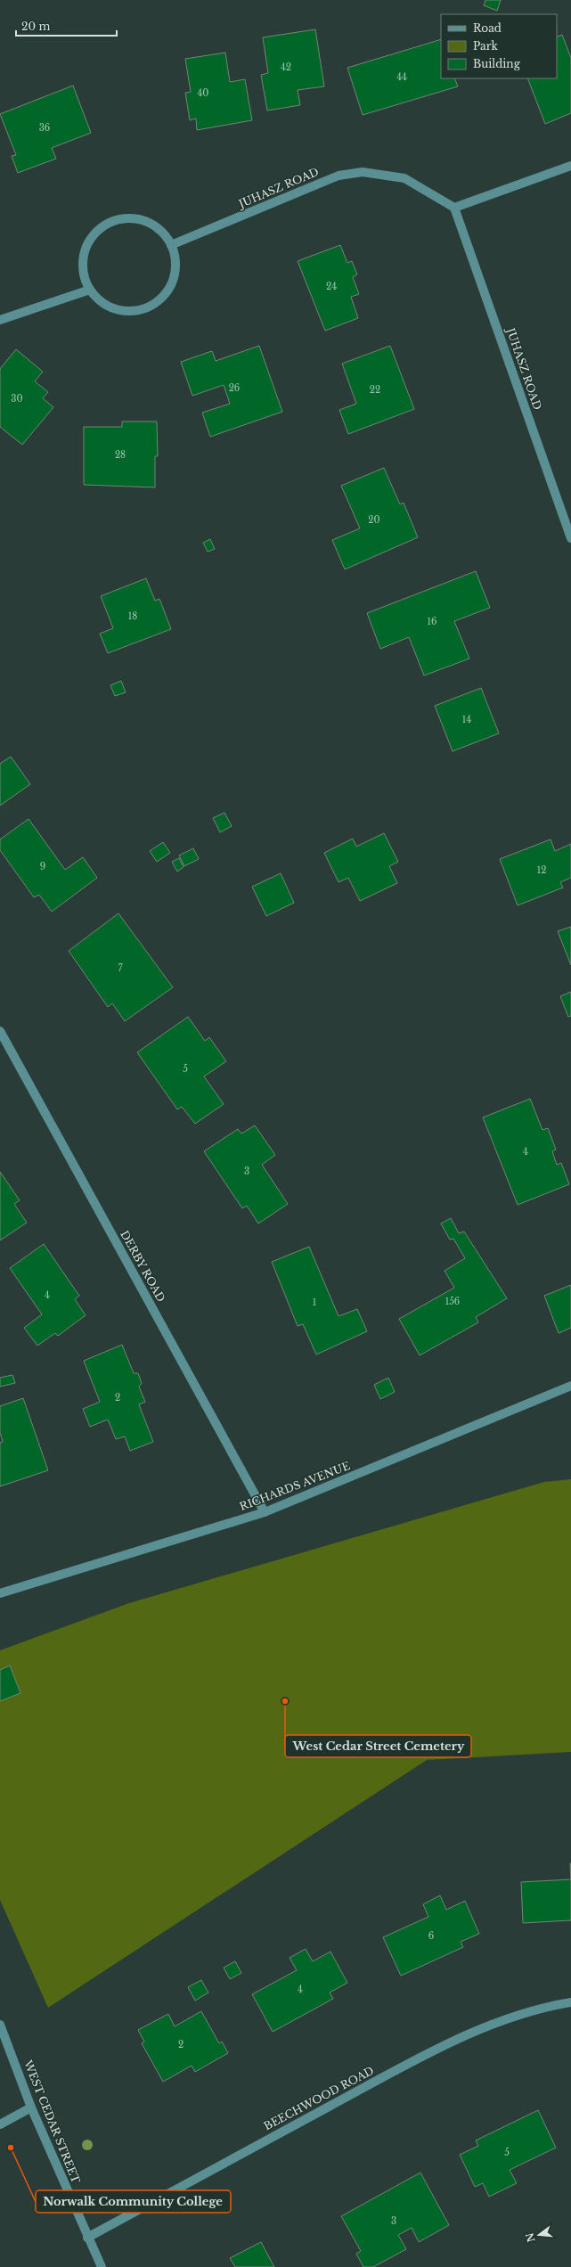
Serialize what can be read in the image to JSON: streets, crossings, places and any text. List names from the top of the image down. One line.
{"streets":{"street":["JUHASZ ROAD","DERBY ROAD","RICHARDS AVENUE","BEECHWOOD ROAD","WEST CEDAR STREET"]},"crossings":[["DERBY ROAD","RICHARDS AVENUE"],["BEECHWOOD ROAD","WEST CEDAR STREET"]],"places":["West Cedar Street Cemetery","Norwalk Community College"],"house_numbers":["42","44","40","36","24","26","22","30","28","20","18","16","14","9","12","7","5","4","3","4","156","1","2","6","4","2","5","3"],"legend":["Road","Park","Building"],"scale_bar":"20 m","north":"left"}
